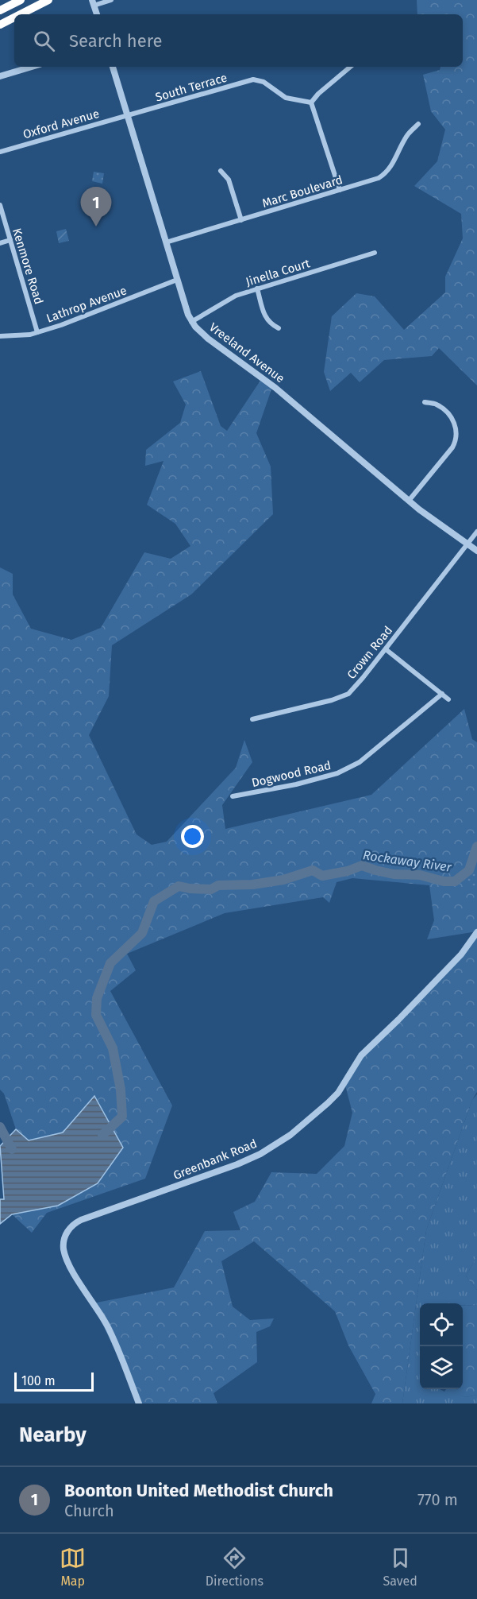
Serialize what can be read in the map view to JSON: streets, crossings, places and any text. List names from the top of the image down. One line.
{"streets":{"street":["South Terrace","Oxford Avenue","Marc Boulevard","Kenmore Road","Jinella Court","Lathrop Avenue","Vreeland Avenue","Crown Road","Dogwood Road","Greenbank Road"]},"crossings":[["South Terrace","Oxford Avenue"],["South Terrace","Vreeland Avenue"],["Oxford Avenue","Vreeland Avenue"],["Marc Boulevard","Vreeland Avenue"],["Kenmore Road","Lathrop Avenue"],["Jinella Court","Vreeland Avenue"],["Lathrop Avenue","Vreeland Avenue"],["Vreeland Avenue","Crown Road"]],"water":["Rockaway River"],"scale_bar":"100 m","page":{"search":"Search here","pins":"1","scale":"100 m","heading":"Nearby","list":[{"mark":"1","name":"Boonton United Methodist Church","note":"Church","value":"770 m"}],"nav":["Map","Directions","Saved"]}}
